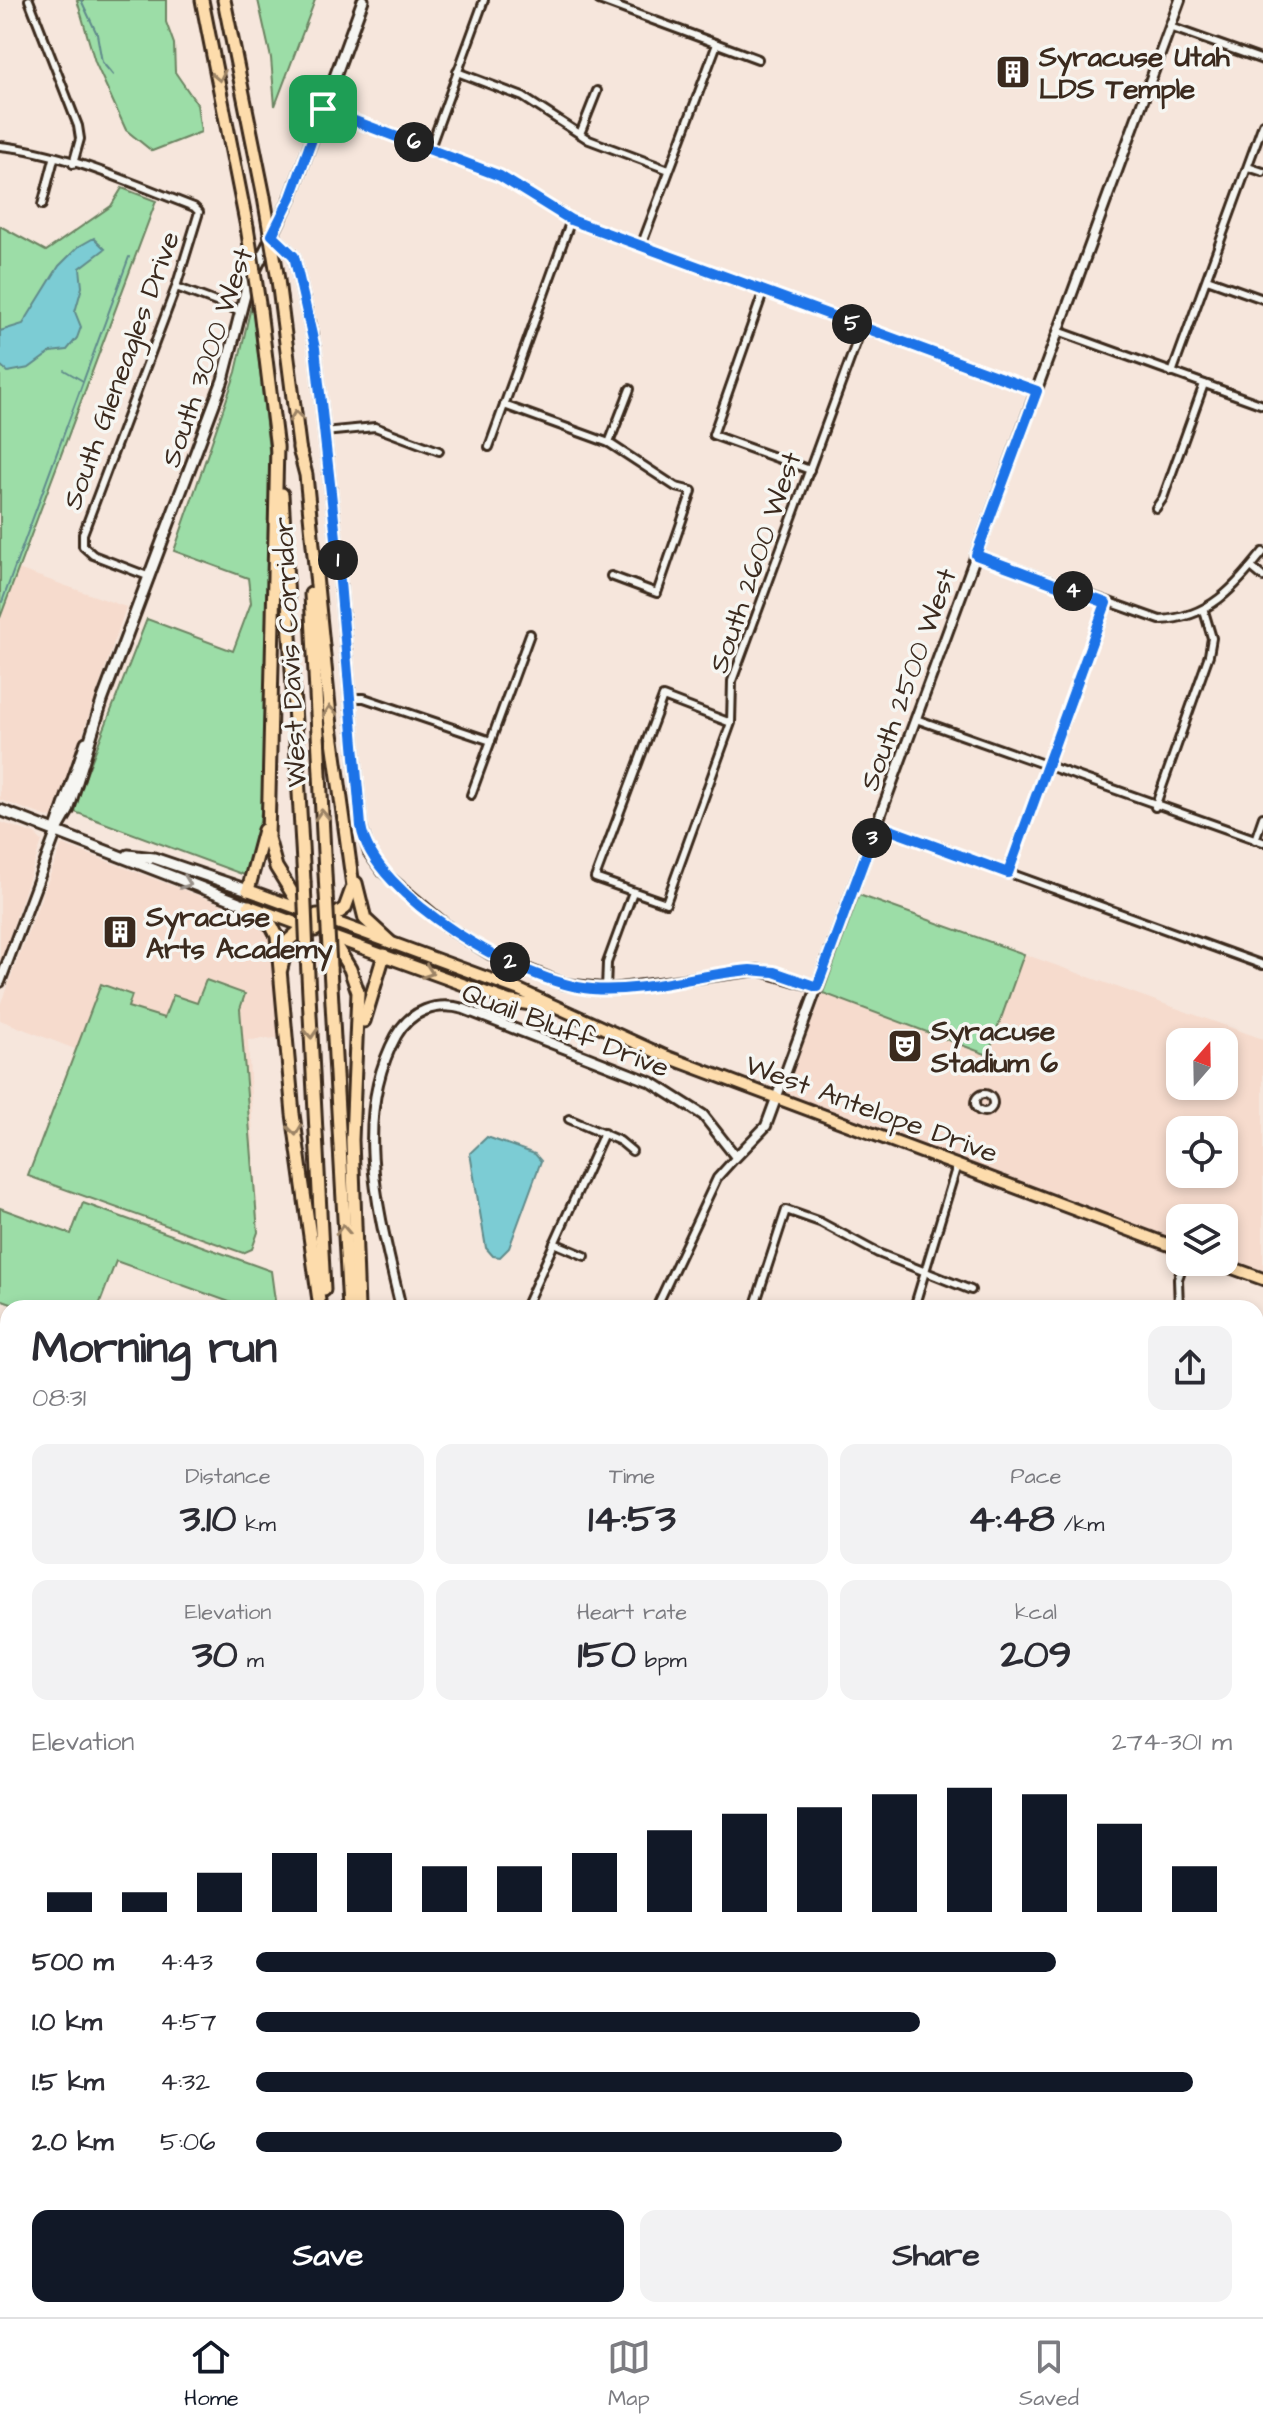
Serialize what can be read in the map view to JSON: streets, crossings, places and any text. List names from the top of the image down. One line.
{"streets":{"highway":["West Davis Corridor"],"main road":["South 3000 West","West Antelope Drive"],"street":["South Gleneagles Drive","South 2600 West","South 2500 West","Quail Bluff Drive"]},"crossings":[["South 3000 West","South Gleneagles Drive"],["South 3000 West","West Antelope Drive"],["South 2500 West","Quail Bluff Drive"],["South 2500 West","West Antelope Drive"]],"places":{"building":["Syracuse Utah LDS Temple","Syracuse Arts Academy"],"theatre":["Syracuse Stadium 6"]},"north":"top","page":{"pins":["6","5","1","4","3","2"],"heading":["Morning run","08:31"],"stats":[["Distance","3.10 km"],["Time","14:53"],["Pace","4:48 /km"],["Elevation","30 m"],["Heart rate","150 bpm"],["kcal","209"]],"chart":["Elevation","274–301 m"],"list":[{"name":"500 m","note":"4:43"},{"name":"1.0 km","note":"4:57"},{"name":"1.5 km","note":"4:32"},{"name":"2.0 km","note":"5:06"}],"buttons":["Save","Share"],"tabs":["Home","Map","Saved"]}}
